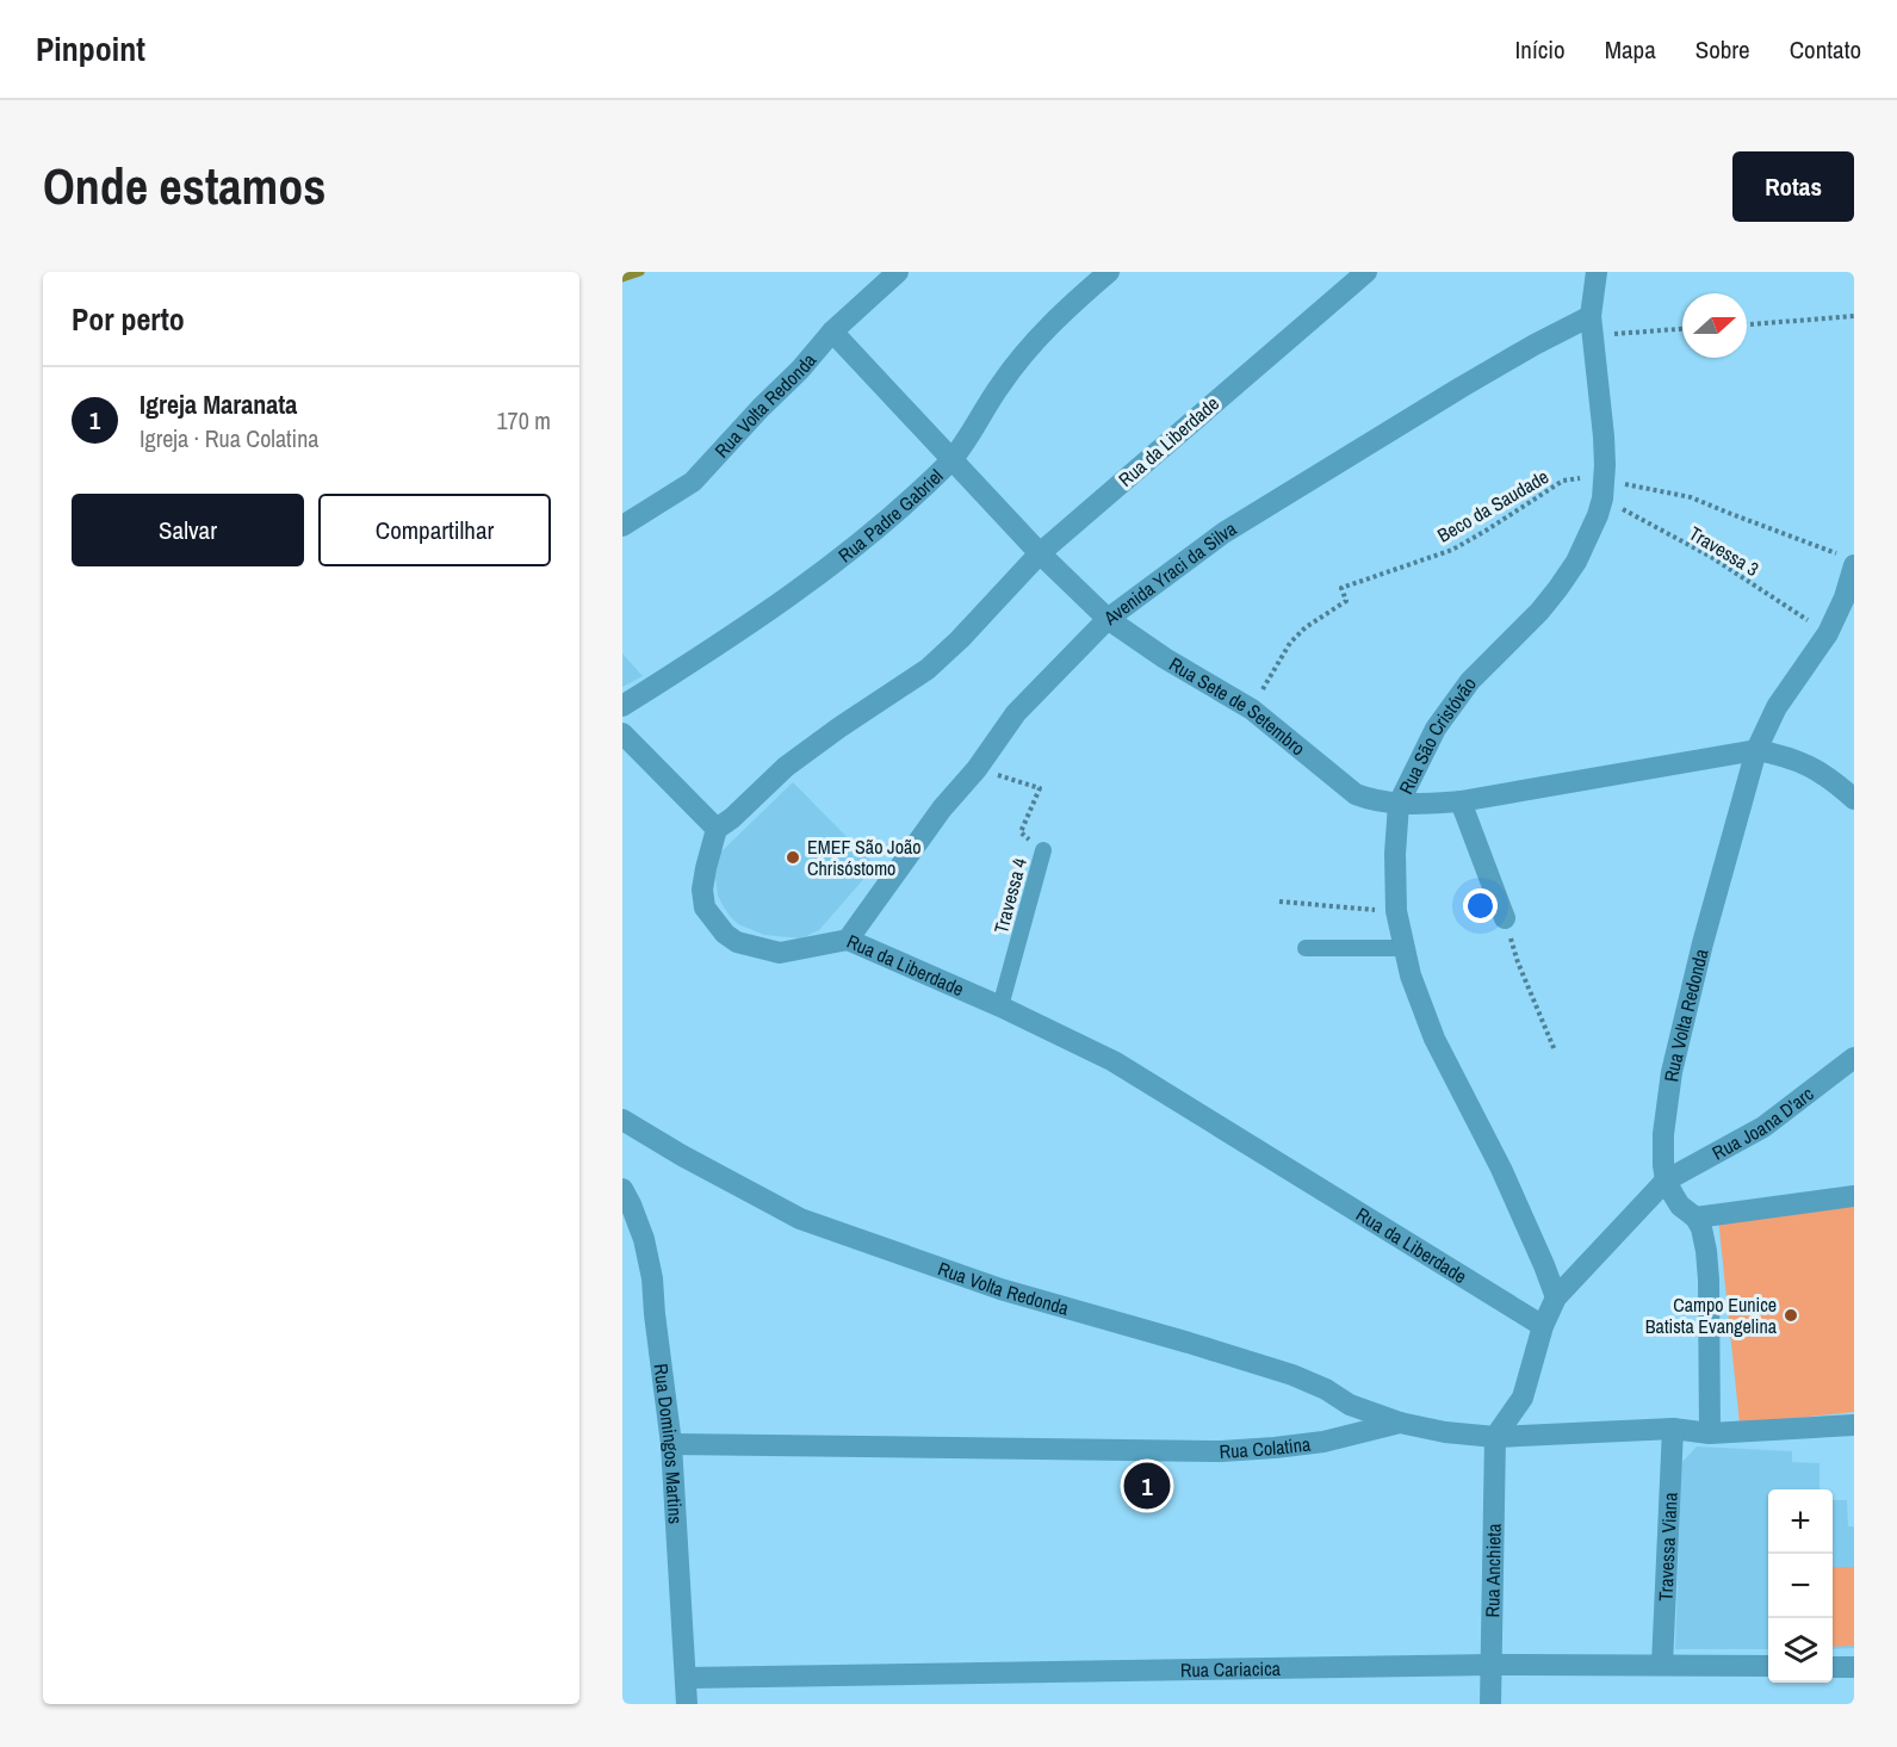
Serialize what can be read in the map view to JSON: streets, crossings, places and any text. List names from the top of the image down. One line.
{"streets":{"street":["Rua Volta Redonda","Rua da Liberdade","Rua Padre Gabriel","Avenida Yraci da Silva","Rua Sete de Setembro","Rua São Cristóvão","Rua Joana D'arc","Rua Domingos Martins","Rua Colatina","Travessa Viana","Rua Anchieta","Rua Cariacica"],"lane":["Travessa 4"],"path":["Beco da Saudade","Travessa 3"]},"crossings":[["Rua Volta Redonda","Beco da Saudade"],["Rua Volta Redonda","Travessa 3"],["Rua Volta Redonda","Rua Sete de Setembro"],["Rua Volta Redonda","Rua Joana D'arc"],["Rua Volta Redonda","Rua Colatina"],["Rua da Liberdade","Avenida Yraci da Silva"],["Rua da Liberdade","Rua Sete de Setembro"],["Rua da Liberdade","Travessa 4"],["Beco da Saudade","Travessa 3"],["Beco da Saudade","Rua Sete de Setembro"],["Beco da Saudade","Rua São Cristóvão"],["Rua Padre Gabriel","Rua Sete de Setembro"],["Travessa 3","Rua São Cristóvão"],["Avenida Yraci da Silva","Rua Sete de Setembro"],["Avenida Yraci da Silva","Rua São Cristóvão"],["Avenida Yraci da Silva","Travessa 4"],["Rua Sete de Setembro","Rua São Cristóvão"],["Rua Domingos Martins","Rua Colatina"],["Rua Domingos Martins","Rua Cariacica"],["Rua Colatina","Travessa Viana"],["Rua Colatina","Rua Anchieta"],["Travessa Viana","Rua Cariacica"],["Rua Anchieta","Rua Cariacica"]],"places":["EMEF São João Chrisóstomo","Campo Eunice Batista Evangelina"],"north":"right","page":{"header":"Pinpoint","nav":["Início","Mapa","Sobre","Contato"],"buttons":["Rotas",["Salvar","Compartilhar"]],"title":"Onde estamos","heading":"Por perto","list":[{"mark":"1","name":"Igreja Maranata","note":"Igreja · Rua Colatina","value":"170 m"}],"pins":"1","map_buttons":["+","−"]}}
